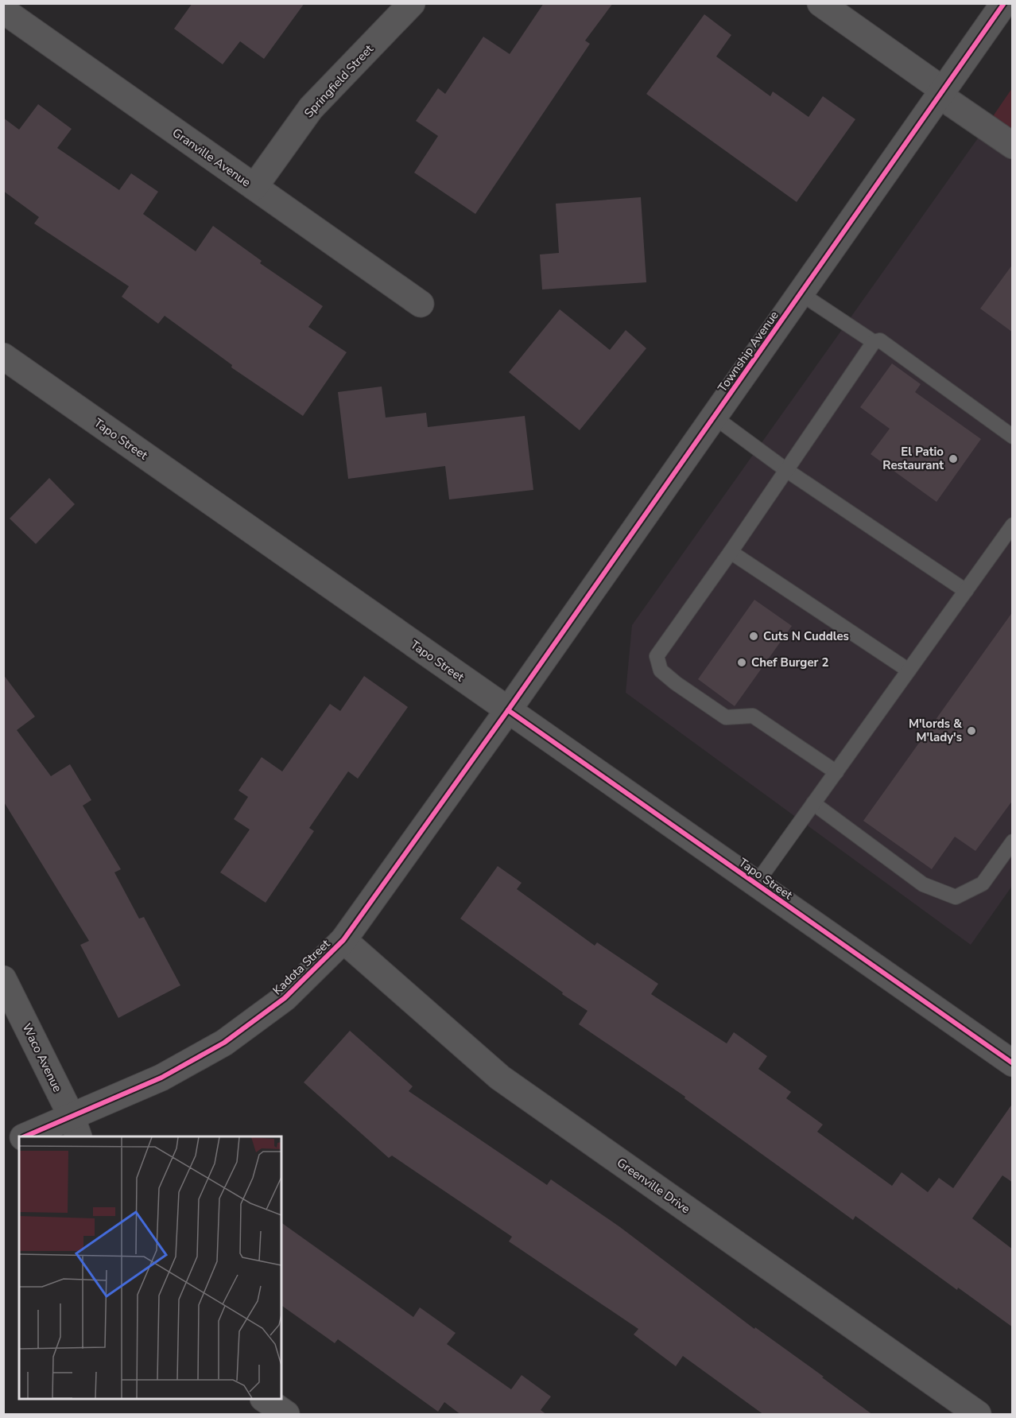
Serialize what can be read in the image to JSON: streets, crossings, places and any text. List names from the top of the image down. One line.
{"streets":{"street":["Springfield Street","Granville Avenue","Township Avenue","Tapo Street","Kadota Street","Waco Avenue","Greenville Drive"]},"crossings":[["Springfield Street","Granville Avenue"],["Township Avenue","Tapo Street"],["Township Avenue","Kadota Street"],["Tapo Street","Kadota Street"],["Kadota Street","Waco Avenue"],["Kadota Street","Greenville Drive"]],"places":["El Patio Restaurant","Cuts N Cuddles","Chef Burger 2","M'lords & M'lady's"]}
